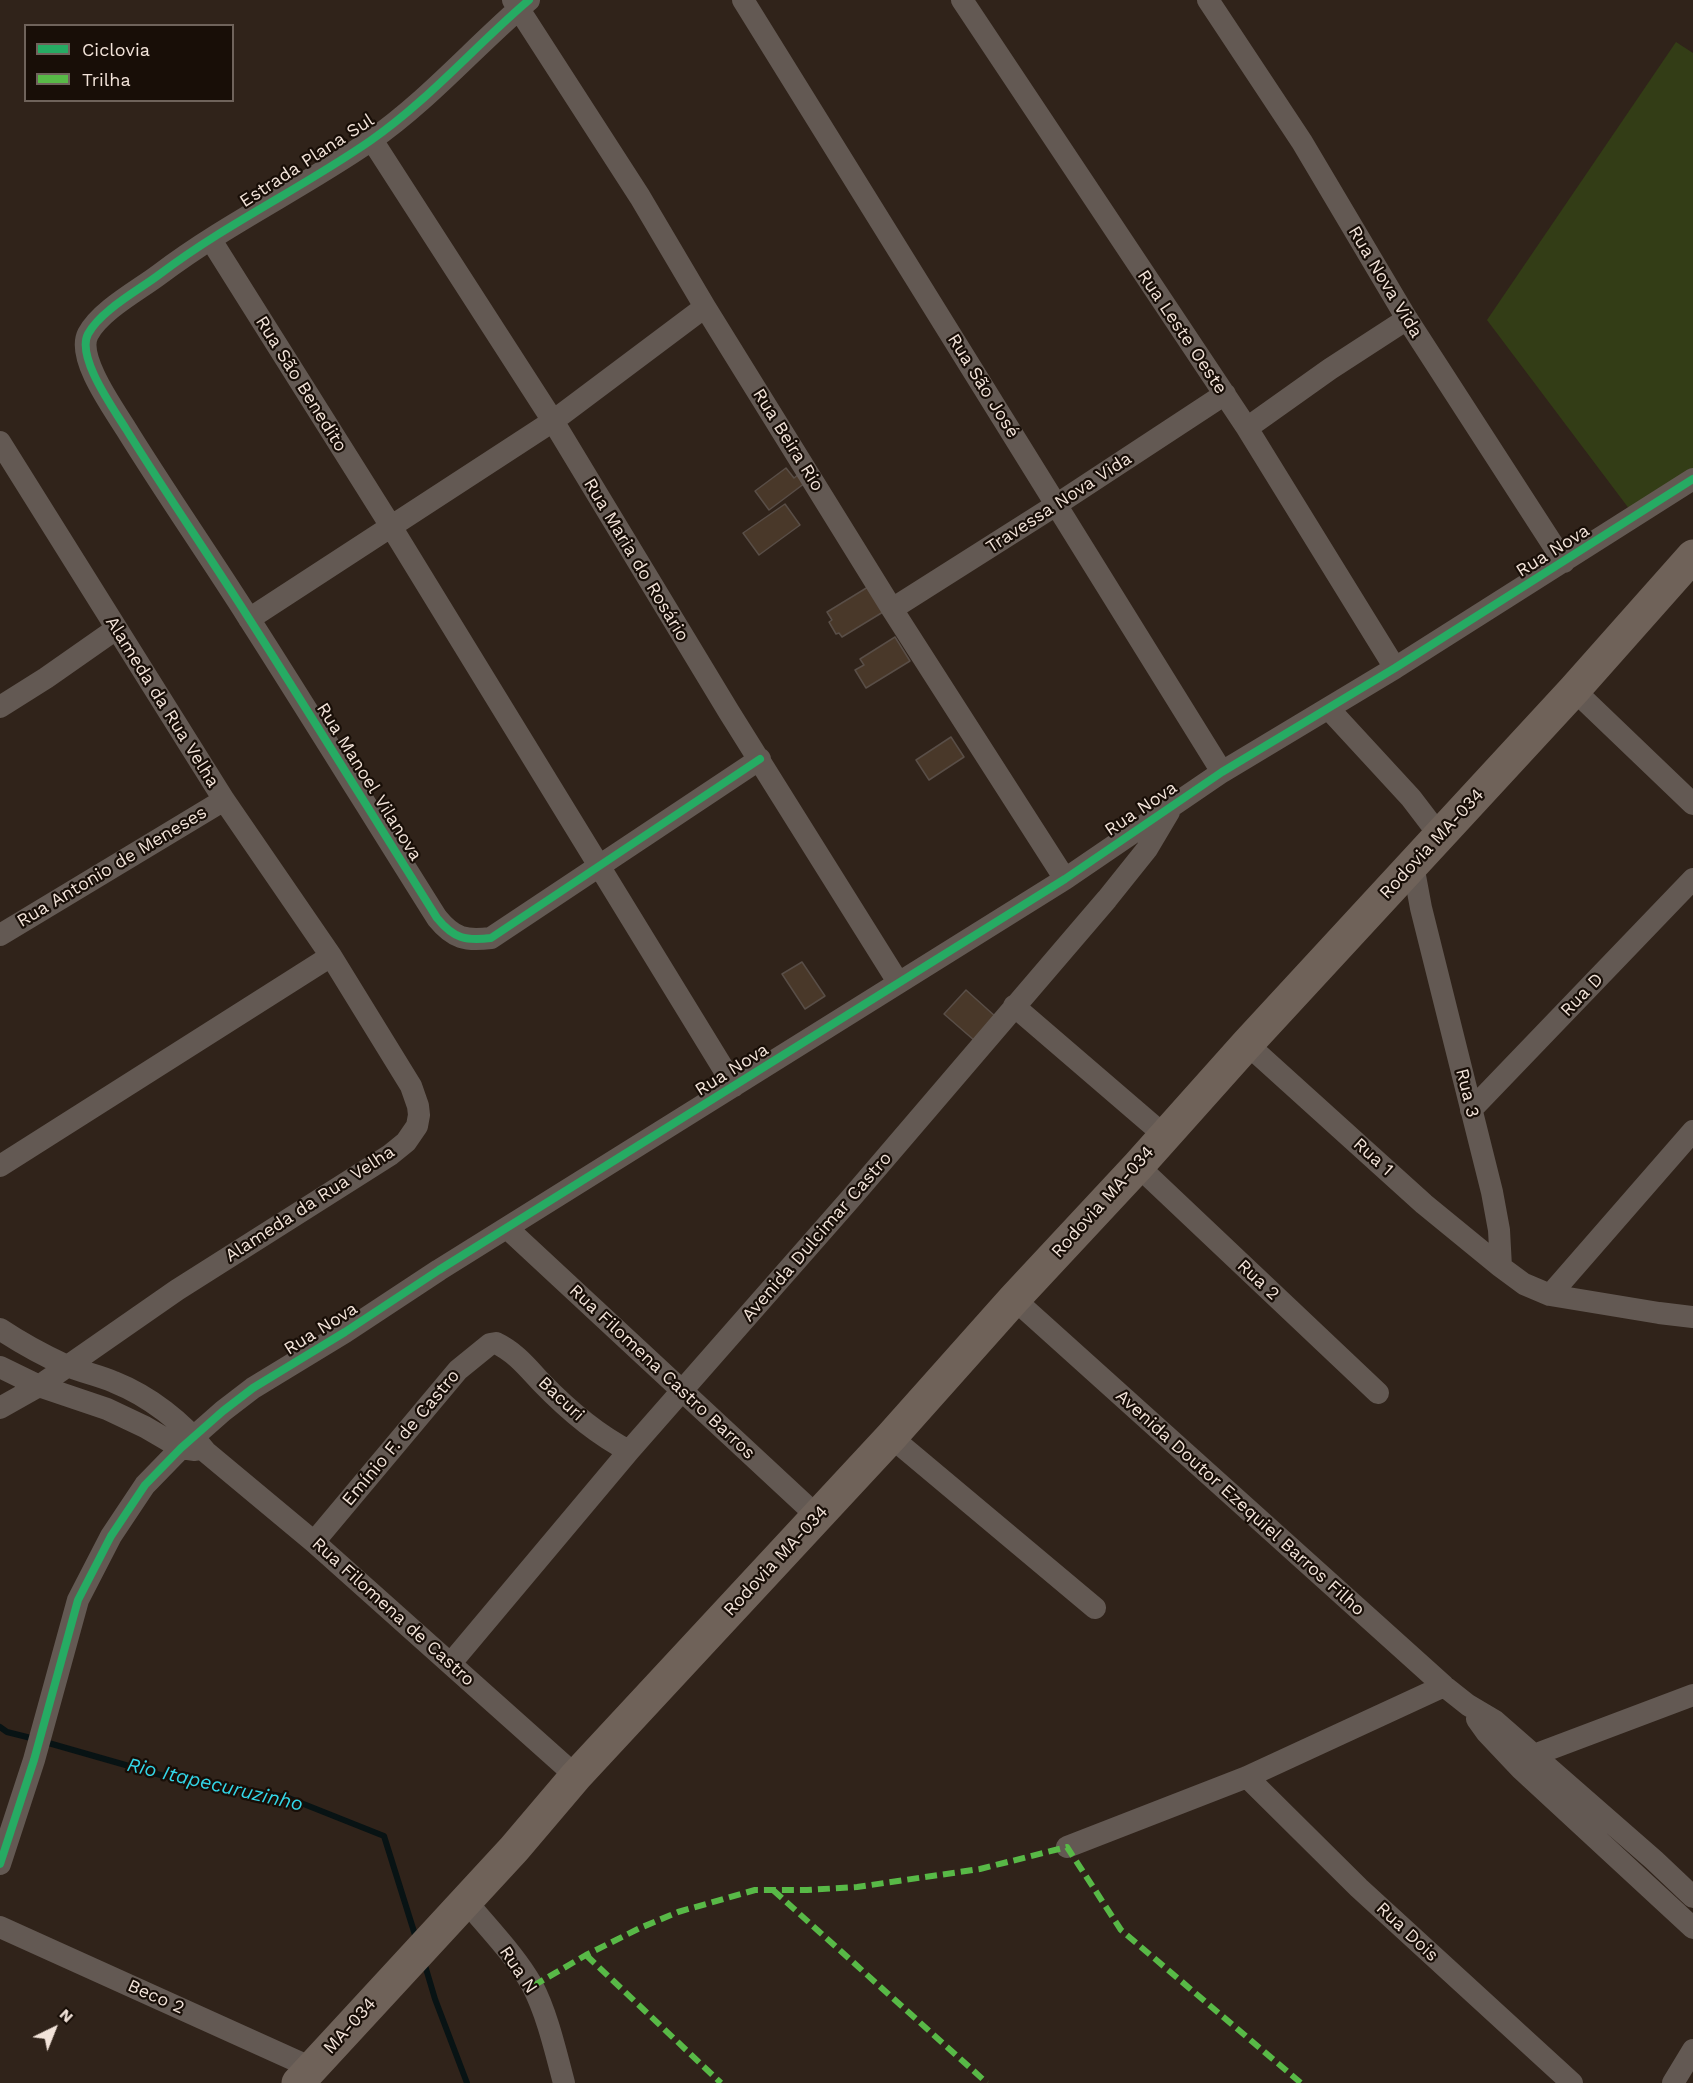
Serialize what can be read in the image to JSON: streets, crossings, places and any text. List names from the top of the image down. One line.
{"streets":{"main road":["Rodovia MA-034","MA-034"],"street":["Estrada Plana Sul","Rua Nova Vida","Rua Leste Oeste","Rua São Benedito","Rua São José","Rua Beira Rio","Travessa Nova Vida","Rua Nova","Rua Maria do Rosário","Alameda da Rua Velha","Rua Manoel Vilanova","Rua Antonio de Meneses","Rua D","Rua 3","Rua 1","Avenida Dulcimar Castro","Rua 2","Rua Filomena Castro Barros","Bacuri","Emínio F. de Castro","Avenida Doutor Ezequiel Barros Filho","Rua Filomena de Castro","Rua Dois","Rua N","Beco 2"]},"crossings":[["Estrada Plana Sul","Rua São Benedito"],["Estrada Plana Sul","Rua Beira Rio"],["Estrada Plana Sul","Rua Maria do Rosário"],["Estrada Plana Sul","Rua Manoel Vilanova"],["Rua Nova Vida","Rua Nova"],["Rua Leste Oeste","Travessa Nova Vida"],["Rua Leste Oeste","Rua Nova"],["Rua São Benedito","Rua Nova"],["Rua São Benedito","Rua Manoel Vilanova"],["Rua São José","Travessa Nova Vida"],["Rua São José","Rua Nova"],["Rua Beira Rio","Travessa Nova Vida"],["Rua Beira Rio","Rua Nova"],["Rua Nova","Rua Maria do Rosário"],["Rua Nova","Avenida Dulcimar Castro"],["Rua Nova","Rua Filomena Castro Barros"],["Rua Nova","Rua Filomena de Castro"],["Rua Maria do Rosário","Rua Manoel Vilanova"],["Alameda da Rua Velha","Rua Antonio de Meneses"],["Rodovia MA-034","Rua 3"],["Rodovia MA-034","Rua 1"],["Rodovia MA-034","Rua 2"],["Rodovia MA-034","Rua Filomena Castro Barros"],["Rodovia MA-034","Avenida Doutor Ezequiel Barros Filho"],["Rodovia MA-034","Rua Filomena de Castro"],["Rodovia MA-034","Rua N"],["Rodovia MA-034","MA-034"],["Rua D","Rua 3"],["Rua 3","Rua 1"],["Avenida Dulcimar Castro","Rua Filomena Castro Barros"],["Avenida Dulcimar Castro","Bacuri"],["Avenida Dulcimar Castro","Rua Filomena de Castro"],["Bacuri","Emínio F. de Castro"],["Emínio F. de Castro","Rua Filomena de Castro"],["Rua N","MA-034"],["Beco 2","MA-034"]],"water":["Rio Itapecuruzinho"],"legend":["Ciclovia","Trilha"],"north":"top right"}
